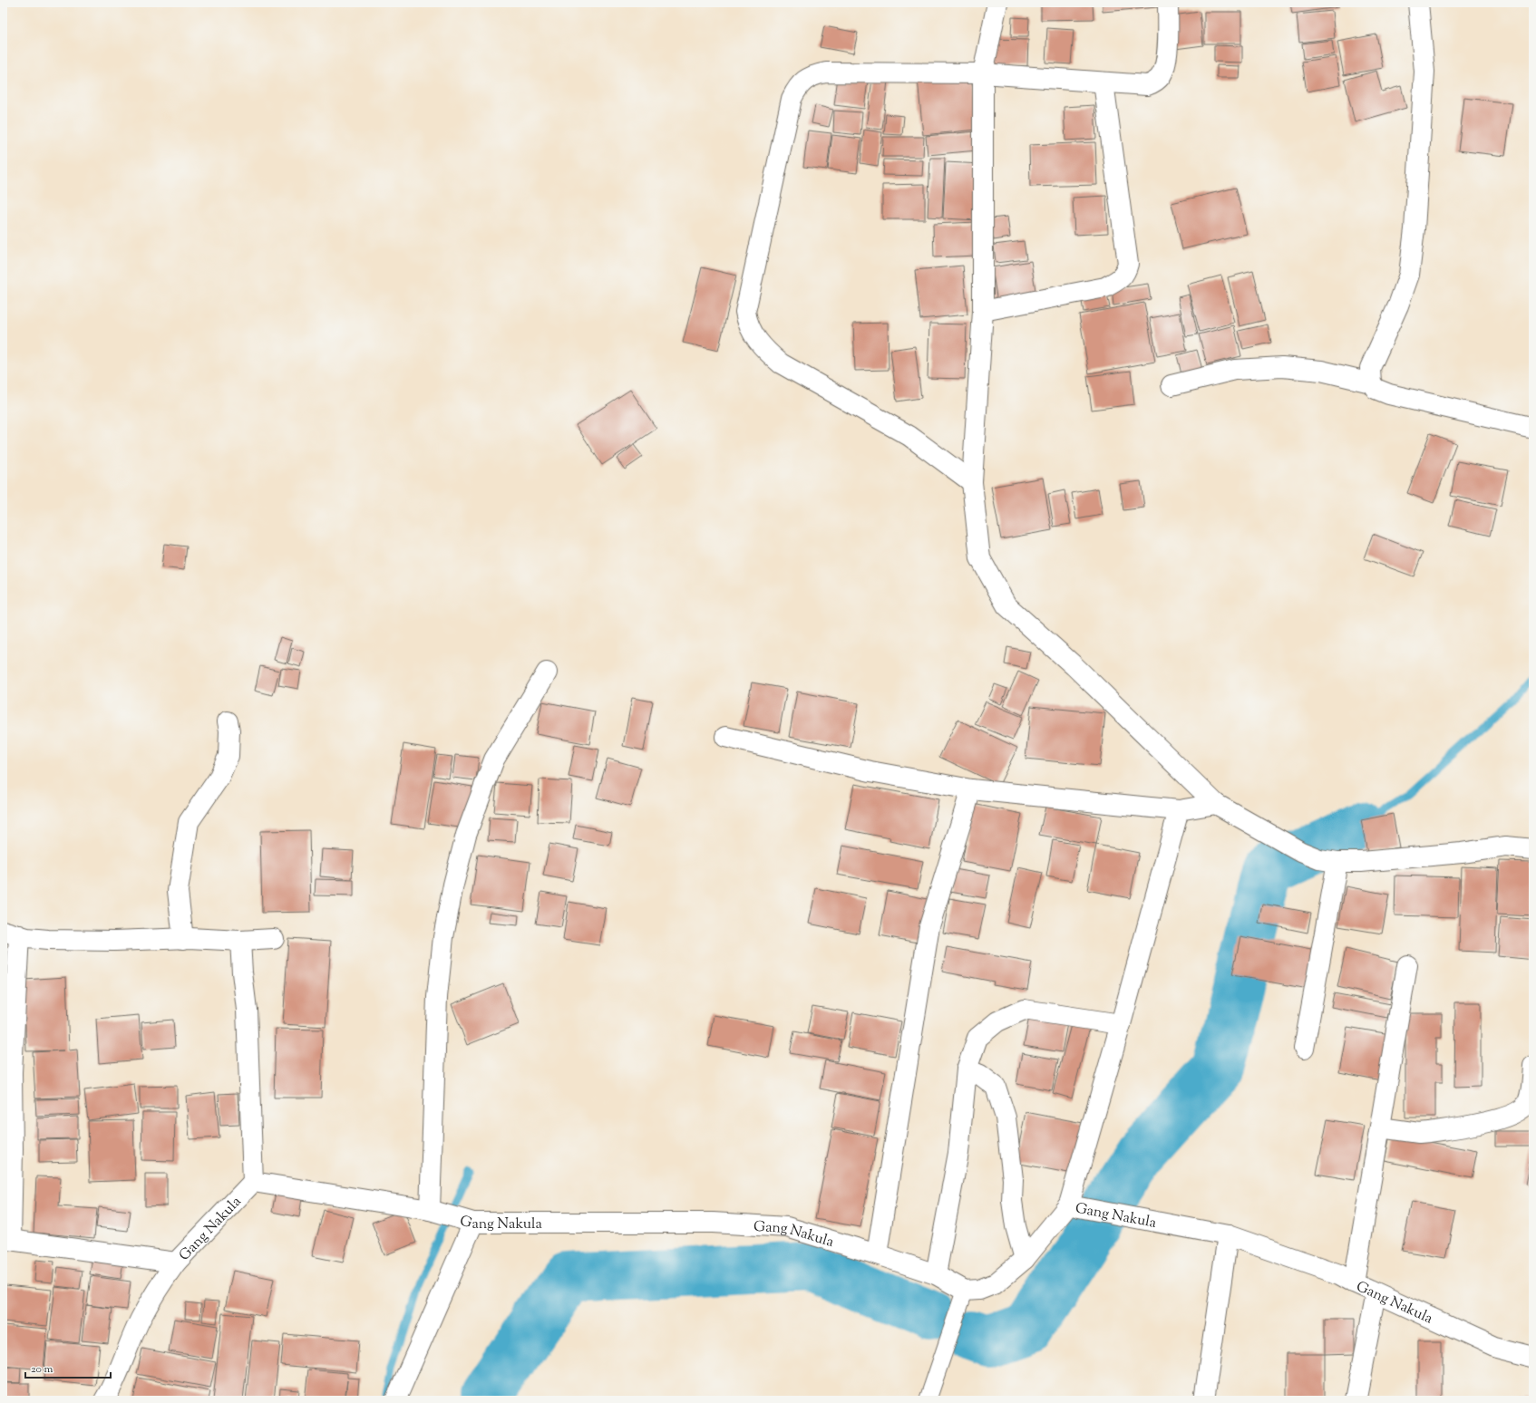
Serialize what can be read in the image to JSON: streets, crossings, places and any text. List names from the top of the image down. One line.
{"streets":{"street":["Gang Nakula"]},"scale_bar":"20 m"}
